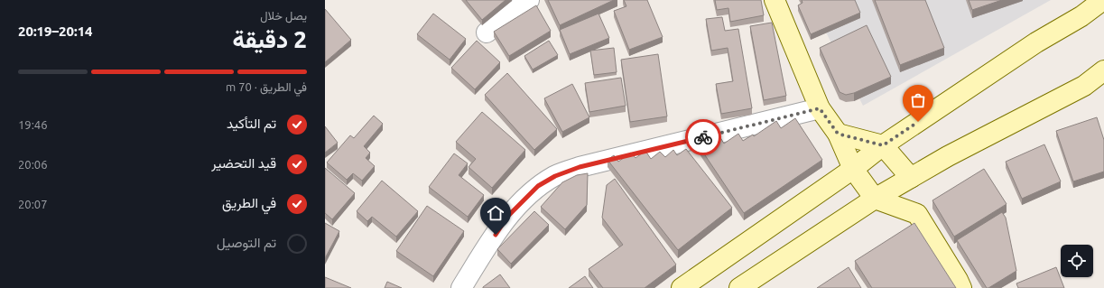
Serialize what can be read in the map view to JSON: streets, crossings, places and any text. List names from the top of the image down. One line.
{"page":{"heading":["2 دقيقة","يصل خلال","20:14–20:19"],"bar":"في الطريق · 70 m","list":[["تم التأكيد","19:46"],["قيد التحضير","20:06"],["في الطريق","20:07"],"تم التوصيل"]}}
